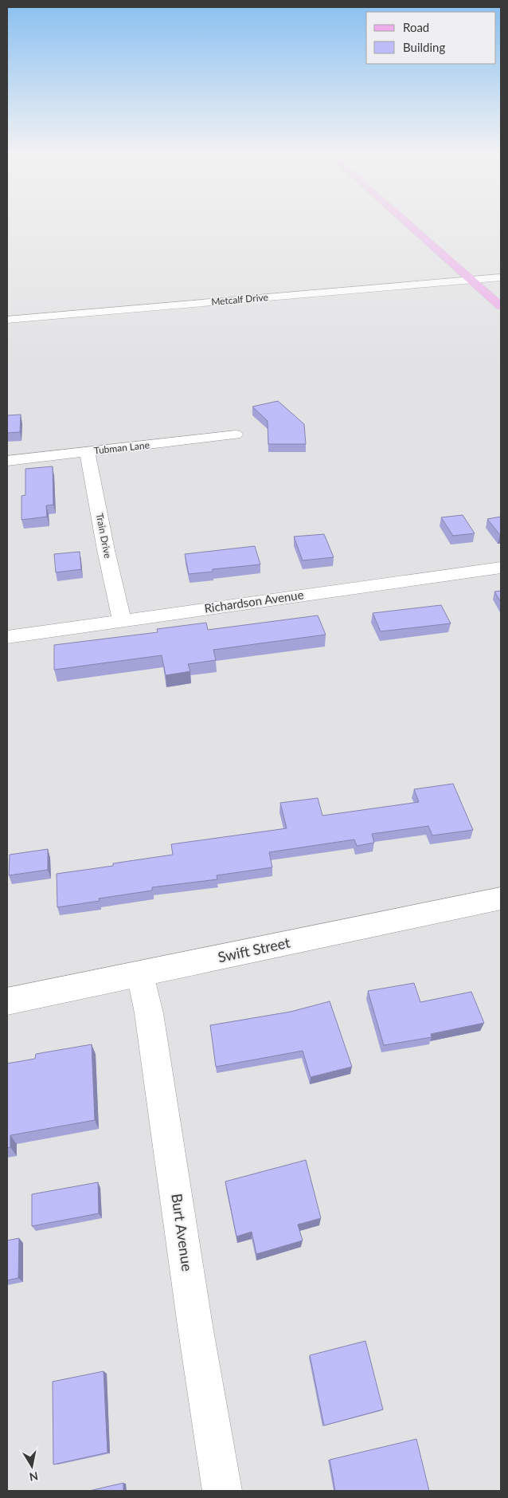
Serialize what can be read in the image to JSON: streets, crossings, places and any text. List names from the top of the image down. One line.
{"streets":{"street":["Metcalf Drive","Tubman Lane","Train Drive","Richardson Avenue","Swift Street","Burt Avenue"]},"crossings":[["Tubman Lane","Train Drive"],["Train Drive","Richardson Avenue"],["Swift Street","Burt Avenue"]],"legend":["Road","Building"],"north":"bottom"}
